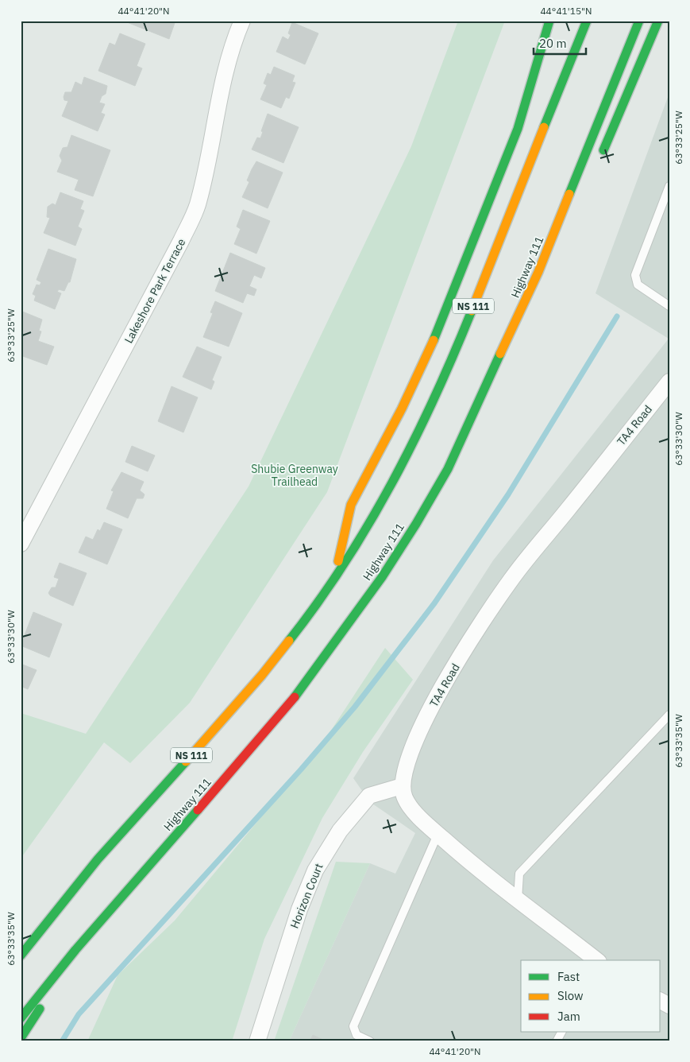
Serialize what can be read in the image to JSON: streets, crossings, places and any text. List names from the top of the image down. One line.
{"streets":{"highway":["Highway 111","NS 111"],"street":["Lakeshore Park Terrace","TA4 Road","Horizon Court"]},"crossings":[["TA4 Road","Horizon Court"]],"parks":["Shubie Greenway Trailhead"],"legend":["Fast","Slow","Jam"],"scale_bar":"20 m","coordinates":["44°41'20\"N","44°41'15\"N","63°33'25\"W","63°33'30\"W","63°33'35\"W"]}
